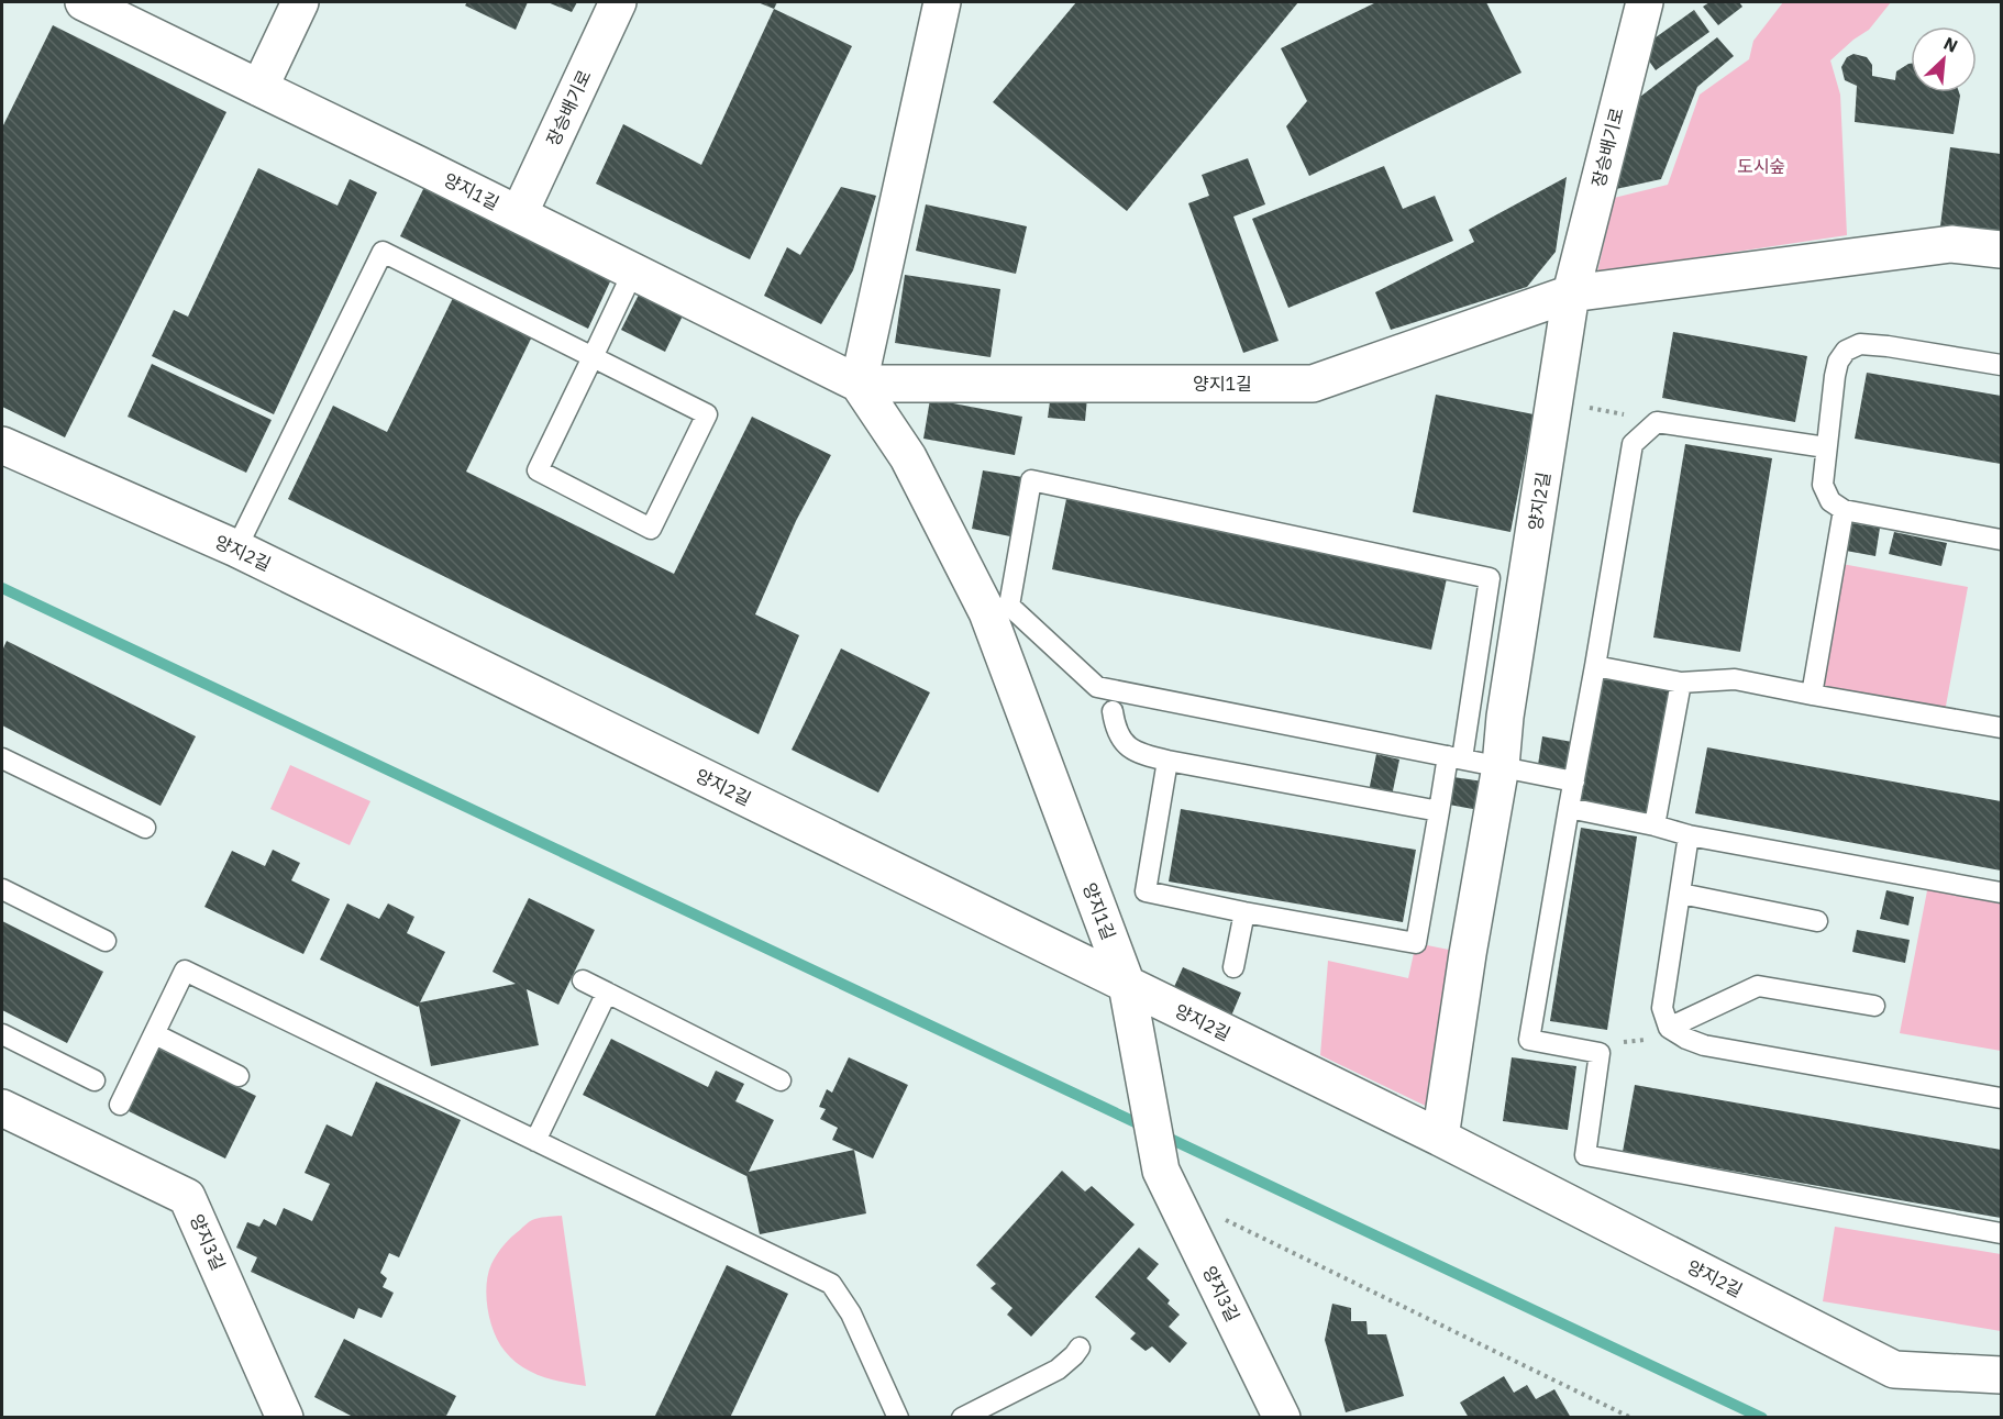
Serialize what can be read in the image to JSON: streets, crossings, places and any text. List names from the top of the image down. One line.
{"streets":{"street":["장승배기로","양지1길","양지2길","양지3길"]},"crossings":[["장승배기로","양지1길"],["장승배기로","양지2길"],["양지1길","양지2길"],["양지1길","양지3길"]],"parks":["도시숲"],"north":"top right"}
